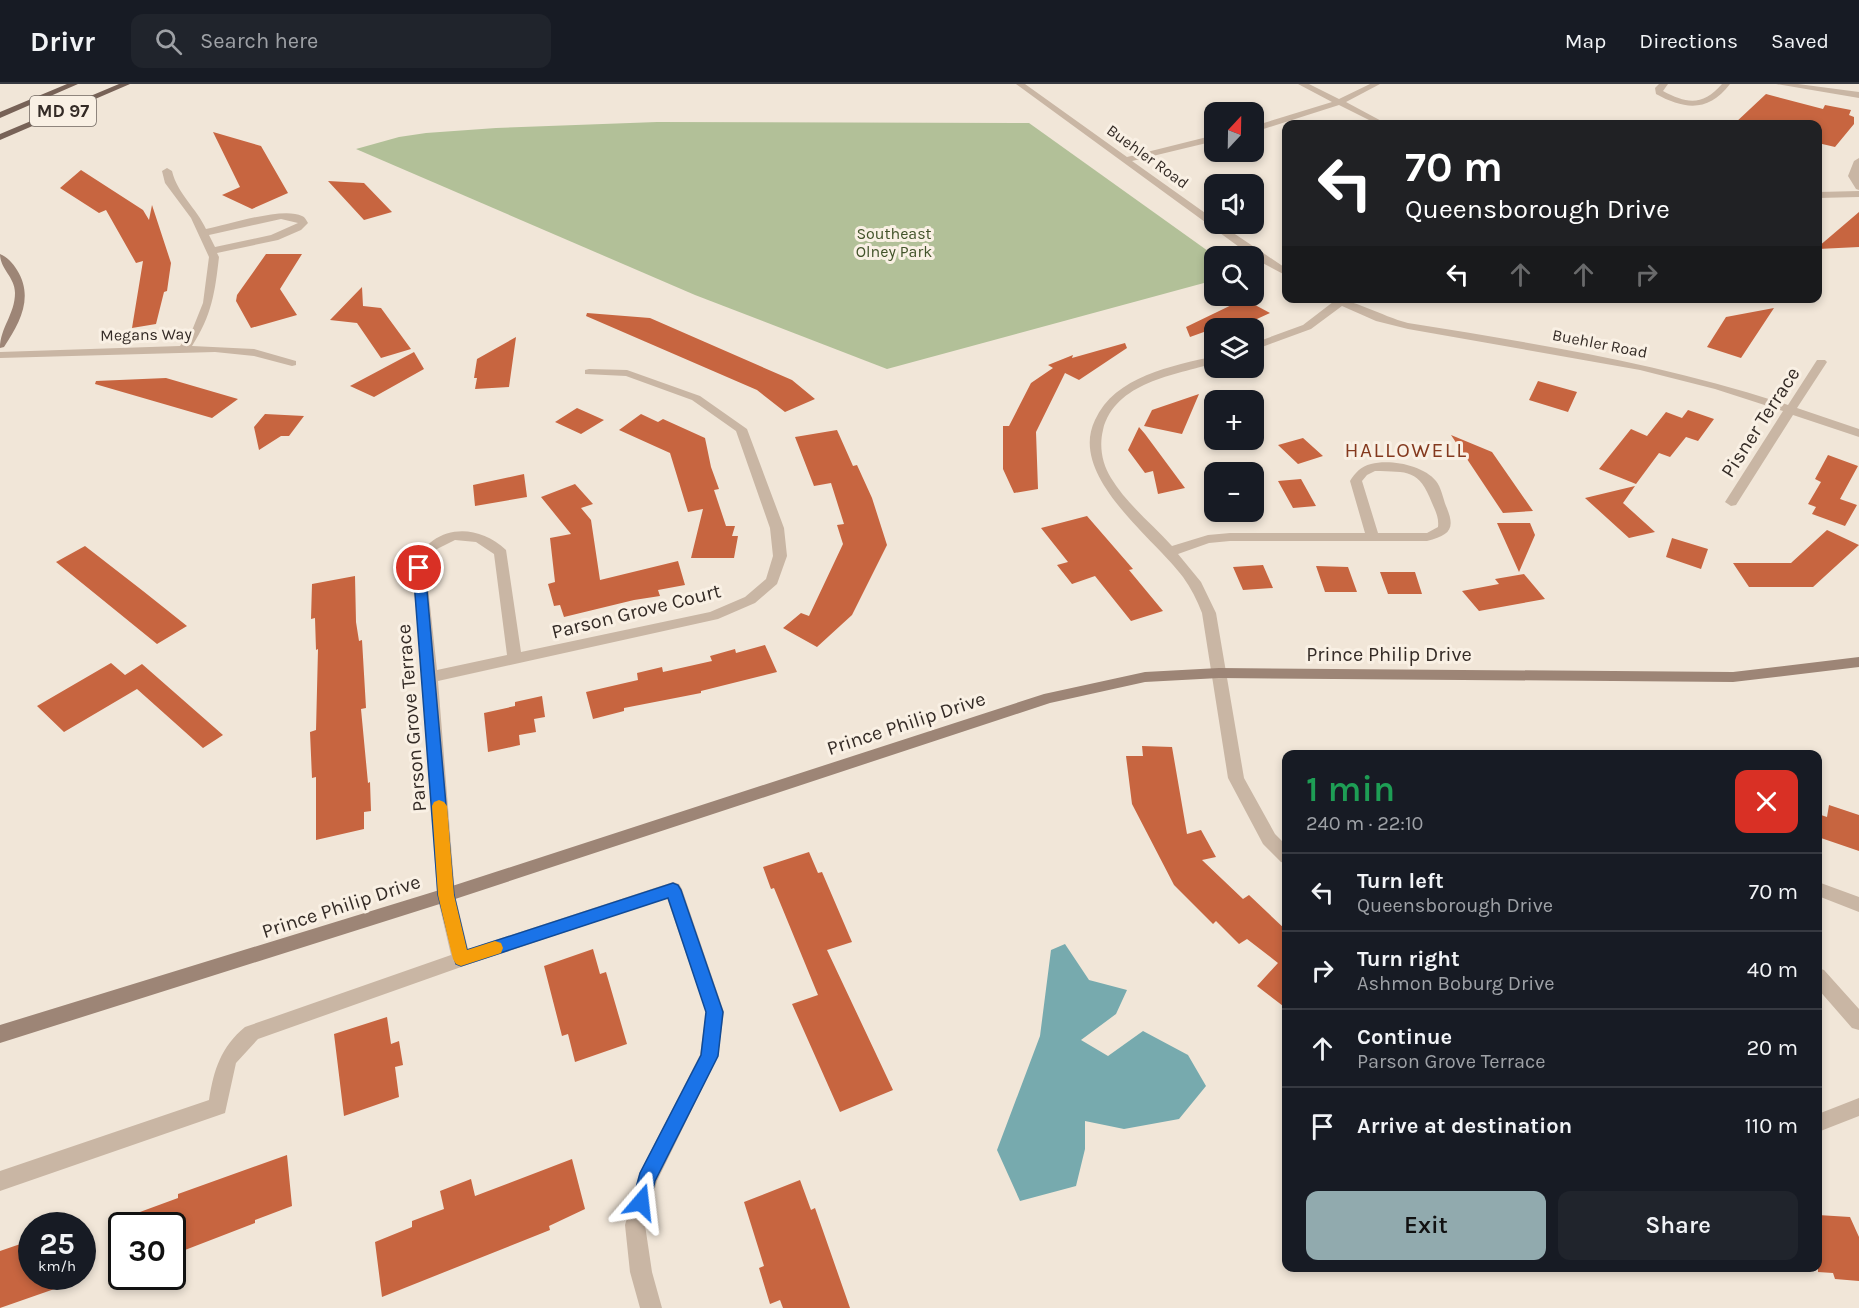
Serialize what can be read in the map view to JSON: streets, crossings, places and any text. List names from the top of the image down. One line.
{"streets":{"main road":["MD 97"],"street":["Buehler Road","Megans Way","Pisner Terrace","Parson Grove Court","Prince Philip Drive","Parson Grove Terrace"]},"crossings":[["Buehler Road","Pisner Terrace"],["Parson Grove Court","Parson Grove Terrace"],["Prince Philip Drive","Parson Grove Terrace"]],"districts":["HALLOWELL"],"parks":["Southeast Olney Park"],"north":"top","page":{"header":"Drivr","search":"Search here","nav":["Map","Directions","Saved"],"map_buttons":["+","−"],"turn":["70 m","Queensborough Drive"],"heading":["1 min","240 m · 22:10"],"list":[{"name":"Turn left","note":"Queensborough Drive","value":"70 m"},{"name":"Turn right","note":"Ashmon Boburg Drive","value":"40 m"},{"name":"Continue","note":"Parson Grove Terrace","value":"20 m"},{"name":"Arrive at destination","value":"110 m"}],"buttons":["Exit","Share"],"speed":"25 km/h","limit":"30"}}
